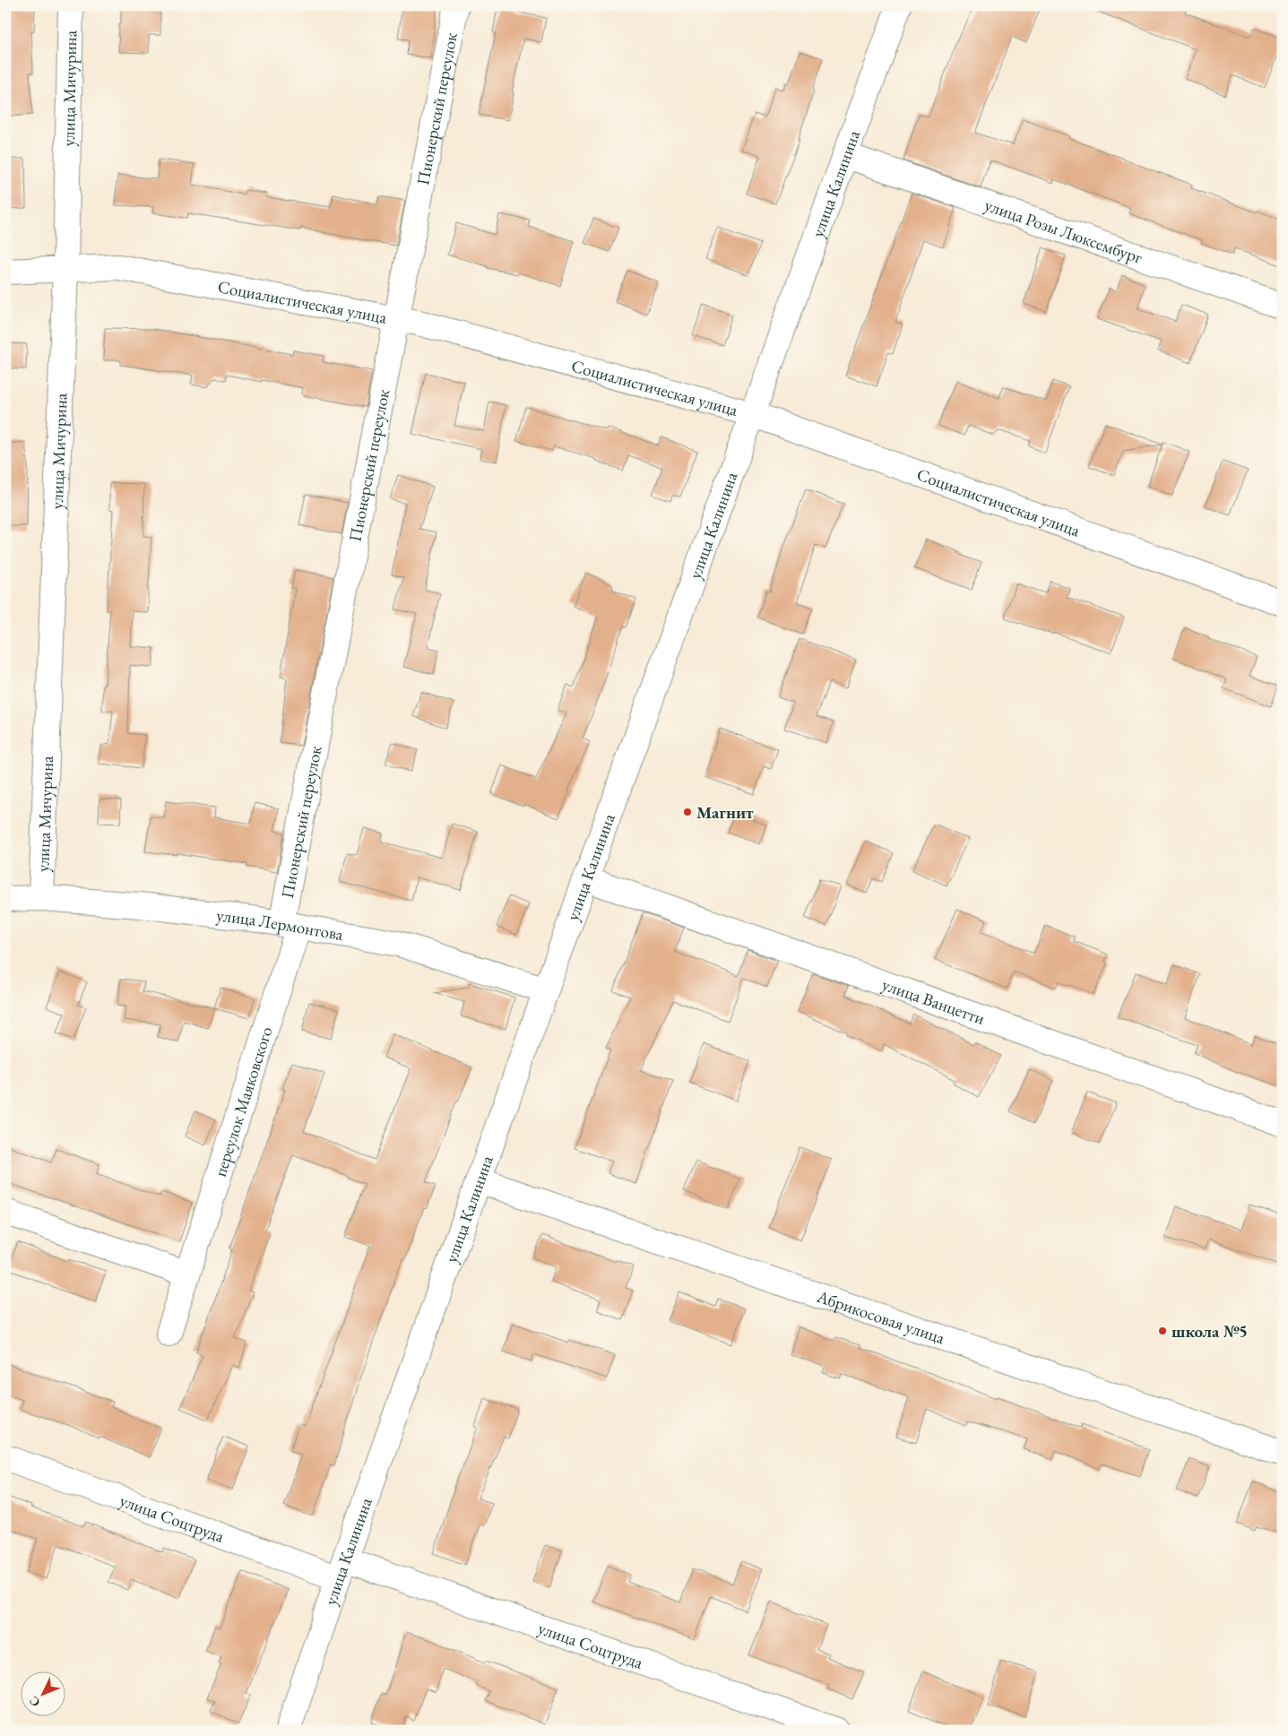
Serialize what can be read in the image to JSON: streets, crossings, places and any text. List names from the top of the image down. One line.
{"streets":{"street":["улица Мичурина","Пионерский переулок","улица Калинина","улица Розы Люксембург","Социалистическая улица","улица Лермонтова","улица Ванцетти","переулок Маяковского","Абрикосовая улица","улица Соцтруда"]},"crossings":[["улица Мичурина","Социалистическая улица"],["улица Мичурина","улица Лермонтова"],["Пионерский переулок","Социалистическая улица"],["Пионерский переулок","улица Лермонтова"],["Пионерский переулок","переулок Маяковского"],["улица Калинина","улица Розы Люксембург"],["улица Калинина","Социалистическая улица"],["улица Калинина","улица Лермонтова"],["улица Калинина","улица Ванцетти"],["улица Калинина","Абрикосовая улица"],["улица Калинина","улица Соцтруда"],["улица Лермонтова","переулок Маяковского"]],"places":["Магнит","школа №5"],"north":"bottom left"}
